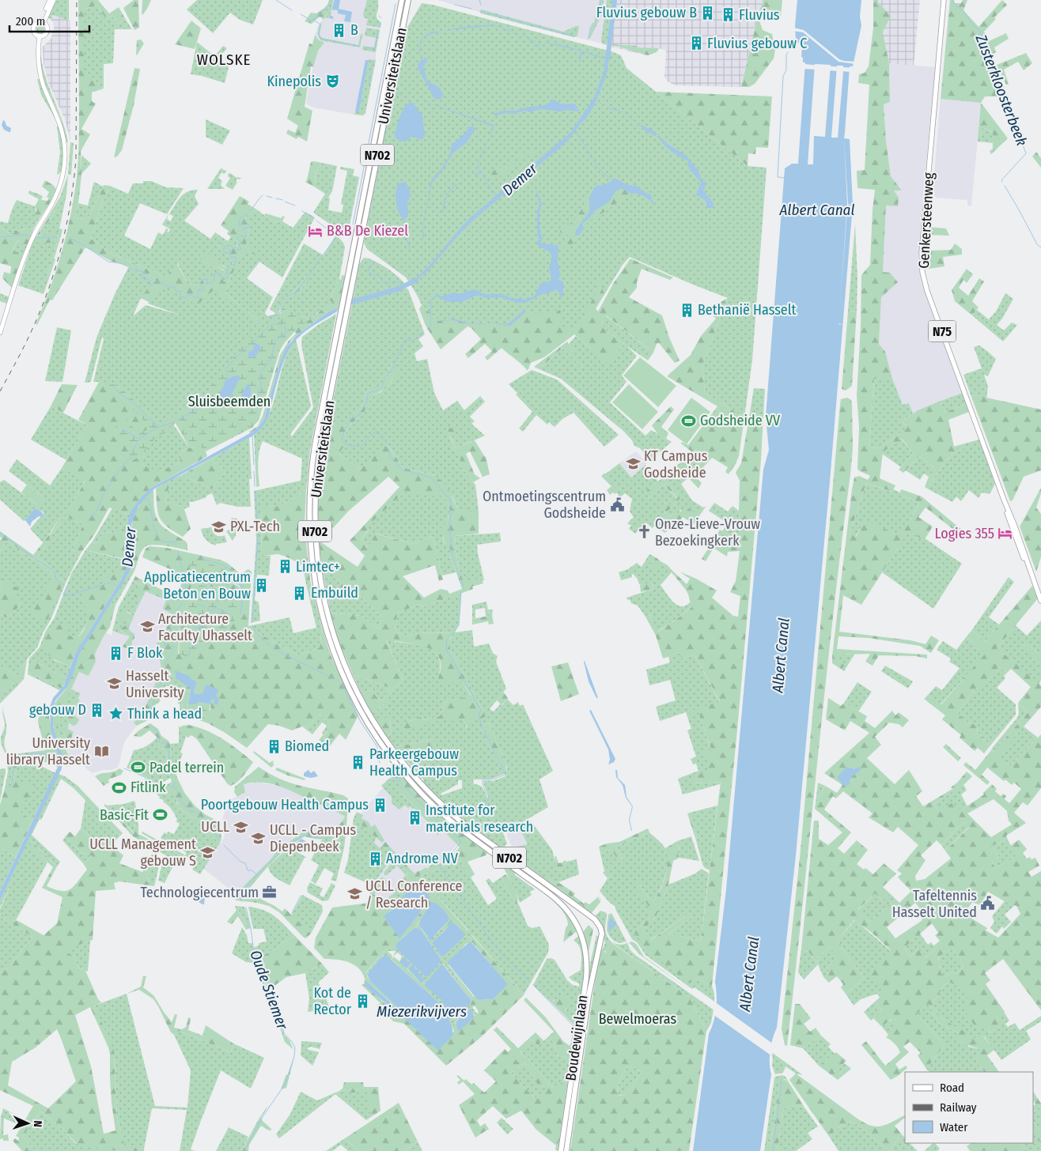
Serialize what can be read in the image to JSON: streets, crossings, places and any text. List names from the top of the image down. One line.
{"streets":{"highway":["Universiteitslaan","N702","Boudewijnlaan"],"main road":["Genkersteenweg","N75"]},"crossings":[["Universiteitslaan","Boudewijnlaan"]],"districts":["WOLSKE"],"water":["Zusterkloosterbeek","Demer","Albert Canal","Oude Stiemer","Miezerikvijvers"],"parks":["Sluisbeemden","Bewelmoeras"],"places":{"building":["Fluvius gebouw B","Fluvius","B","Fluvius gebouw C","Bethanië Hasselt","Limtec+","Applicatiecentrum Beton en Bouw","Embuild","F Blok","gebouw D","Biomed","Parkeergebouw Health Campus","Poortgebouw Health Campus","Institute for materials research","Androme NV","Kot de Rector"],"theatre":["Kinepolis"],"hotel":["B&B De Kiezel","Logies 355"],"sports":["Godsheide VV","Padel terrein","Fitlink","Basic-Fit"],"school or university":["KT Campus Godsheide","PXL-Tech","Architecture Faculty Uhasselt","Hasselt University","UCLL","UCLL - Campus Diepenbeek","UCLL Management gebouw S","UCLL Conference / Research"],"public building":["Ontmoetingscentrum Godsheide","Tafeltennis Hasselt United"],"church":["Onze-Lieve-Vrouw Bezoekingkerk"],"place":["Think a head"],"library":["University library Hasselt"],"office":["Technologiecentrum"]},"legend":["Road","Railway","Water"],"scale_bar":"200 m","north":"right"}
